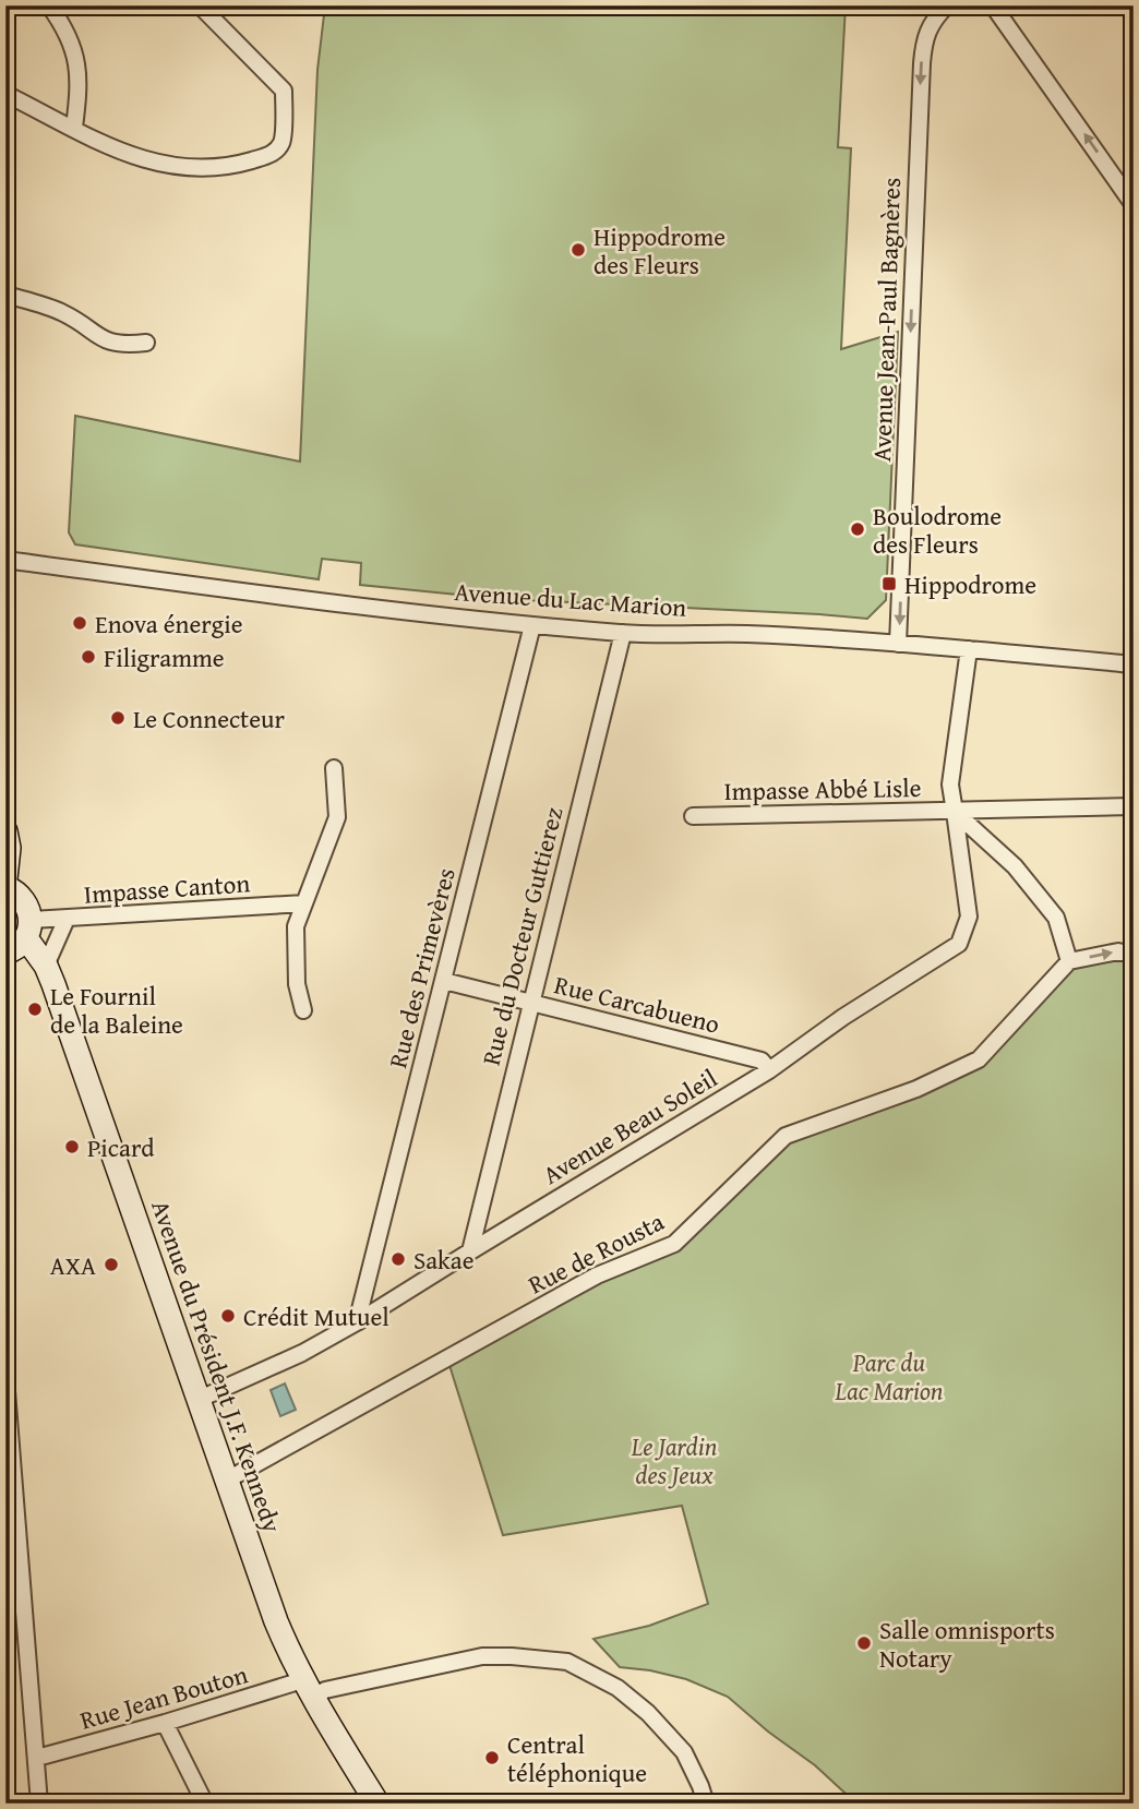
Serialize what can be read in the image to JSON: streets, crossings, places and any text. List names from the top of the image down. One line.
{"streets":{"street":["Avenue Jean-Paul Bagnères","Avenue du Lac Marion","Impasse Abbé Lisle","Impasse Canton","Rue du Docteur Guttierez","Rue des Primevères","Rue Carcabueno","Avenue Beau Soleil","Rue de Rousta","Avenue du Président J.F. Kennedy","Rue Jean Bouton"]},"crossings":[["Avenue Jean-Paul Bagnères","Avenue du Lac Marion"],["Avenue du Lac Marion","Rue du Docteur Guttierez"],["Avenue du Lac Marion","Rue des Primevères"],["Avenue du Lac Marion","Avenue Beau Soleil"],["Impasse Abbé Lisle","Avenue Beau Soleil"],["Impasse Canton","Avenue du Président J.F. Kennedy"],["Rue du Docteur Guttierez","Rue Carcabueno"],["Rue du Docteur Guttierez","Avenue Beau Soleil"],["Rue des Primevères","Rue Carcabueno"],["Rue des Primevères","Avenue Beau Soleil"],["Rue Carcabueno","Avenue Beau Soleil"],["Avenue Beau Soleil","Avenue du Président J.F. Kennedy"],["Rue de Rousta","Avenue du Président J.F. Kennedy"],["Avenue du Président J.F. Kennedy","Rue Jean Bouton"]],"one_way":["Avenue Jean-Paul Bagnères"],"parks":["Parc du Lac Marion","Le Jardin des Jeux"],"places":{"other":["Hippodrome des Fleurs","Boulodrome des Fleurs","Enova énergie","Filigramme","Le Connecteur","Le Fournil de la Baleine","Picard","Sakae","AXA","Crédit Mutuel","Salle omnisports Notary","Central téléphonique"],"transit":["Hippodrome"]}}
